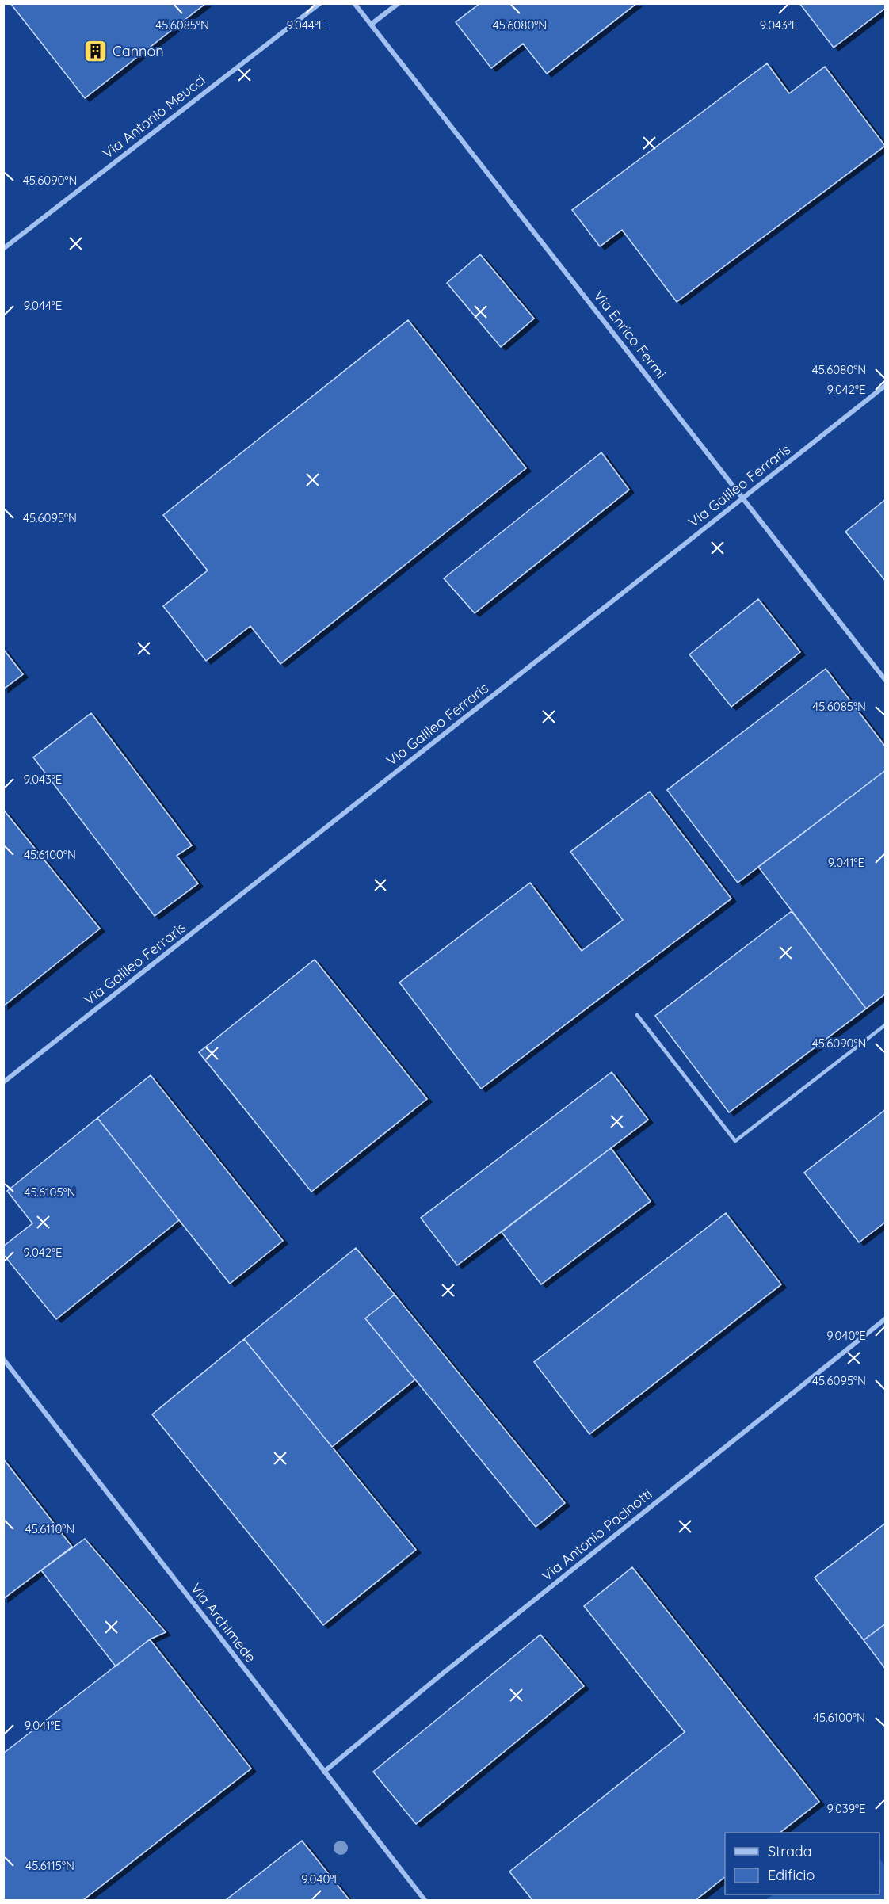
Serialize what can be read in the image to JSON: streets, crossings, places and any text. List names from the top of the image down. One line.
{"streets":{"street":["Via Antonio Meucci","Via Enrico Fermi","Via Galileo Ferraris","Via Antonio Pacinotti","Via Archimede"]},"crossings":[["Via Enrico Fermi","Via Galileo Ferraris"],["Via Antonio Pacinotti","Via Archimede"]],"places":{"building":["Cannon"]},"legend":["Strada","Edificio"],"coordinates":["45.6085°N","9.044°E","45.6080°N","9.043°E","45.6090°N","9.042°E","45.6095°N","45.6100°N","9.041°E","45.6105°N","9.040°E","45.6110°N","9.039°E","45.6115°N"]}
